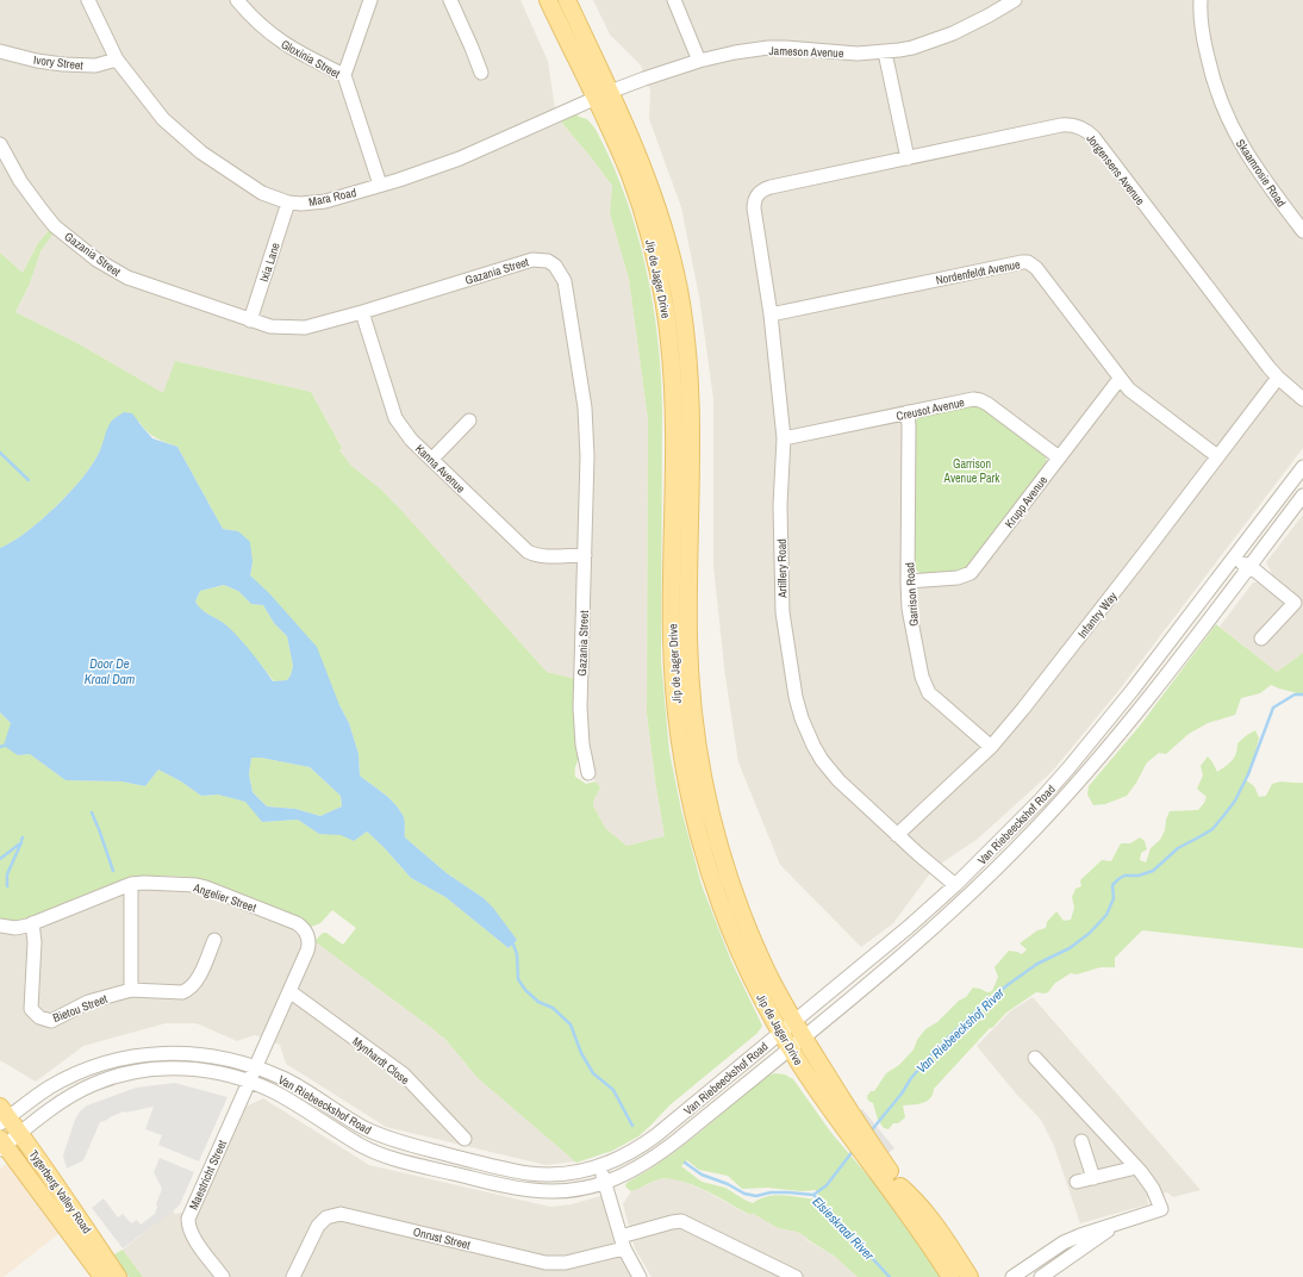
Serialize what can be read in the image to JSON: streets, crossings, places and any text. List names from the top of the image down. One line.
{"streets":{"main road":["Jip de Jager Drive","Tygerberg Valley Road"],"street":["Jameson Avenue","Gloxinia Street","Ivory Street","Jorgensens Avenue","Skaamrosie Road","Mara Road","Gazania Street","Ixia Lane","Nordenfeldt Avenue","Creusot Avenue","Kanna Avenue","Krupp Avenue","Artillery Road","Garrison Road","Infantry Way","Van Riebeeckshof Road","Angelier Street","Bietou Street","Mynhardt Close","Maestricht Street","Onrust Street"]},"crossings":[["Jameson Avenue","Mara Road"],["Jameson Avenue","Jip de Jager Drive"],["Gloxinia Street","Mara Road"],["Ivory Street","Mara Road"],["Jorgensens Avenue","Artillery Road"],["Jorgensens Avenue","Infantry Way"],["Mara Road","Ixia Lane"],["Mara Road","Jip de Jager Drive"],["Gazania Street","Ixia Lane"],["Gazania Street","Kanna Avenue"],["Nordenfeldt Avenue","Krupp Avenue"],["Nordenfeldt Avenue","Artillery Road"],["Nordenfeldt Avenue","Infantry Way"],["Jip de Jager Drive","Van Riebeeckshof Road"],["Creusot Avenue","Krupp Avenue"],["Creusot Avenue","Artillery Road"],["Creusot Avenue","Garrison Road"],["Krupp Avenue","Garrison Road"],["Artillery Road","Infantry Way"],["Artillery Road","Van Riebeeckshof Road"],["Garrison Road","Infantry Way"],["Van Riebeeckshof Road","Angelier Street"],["Van Riebeeckshof Road","Maestricht Street"],["Van Riebeeckshof Road","Tygerberg Valley Road"],["Angelier Street","Bietou Street"],["Angelier Street","Mynhardt Close"],["Angelier Street","Maestricht Street"]],"water":["Door De Kraal Dam","Van Riebeeckshof River","Elsieskraal River"],"parks":["Garrison Avenue Park"]}
